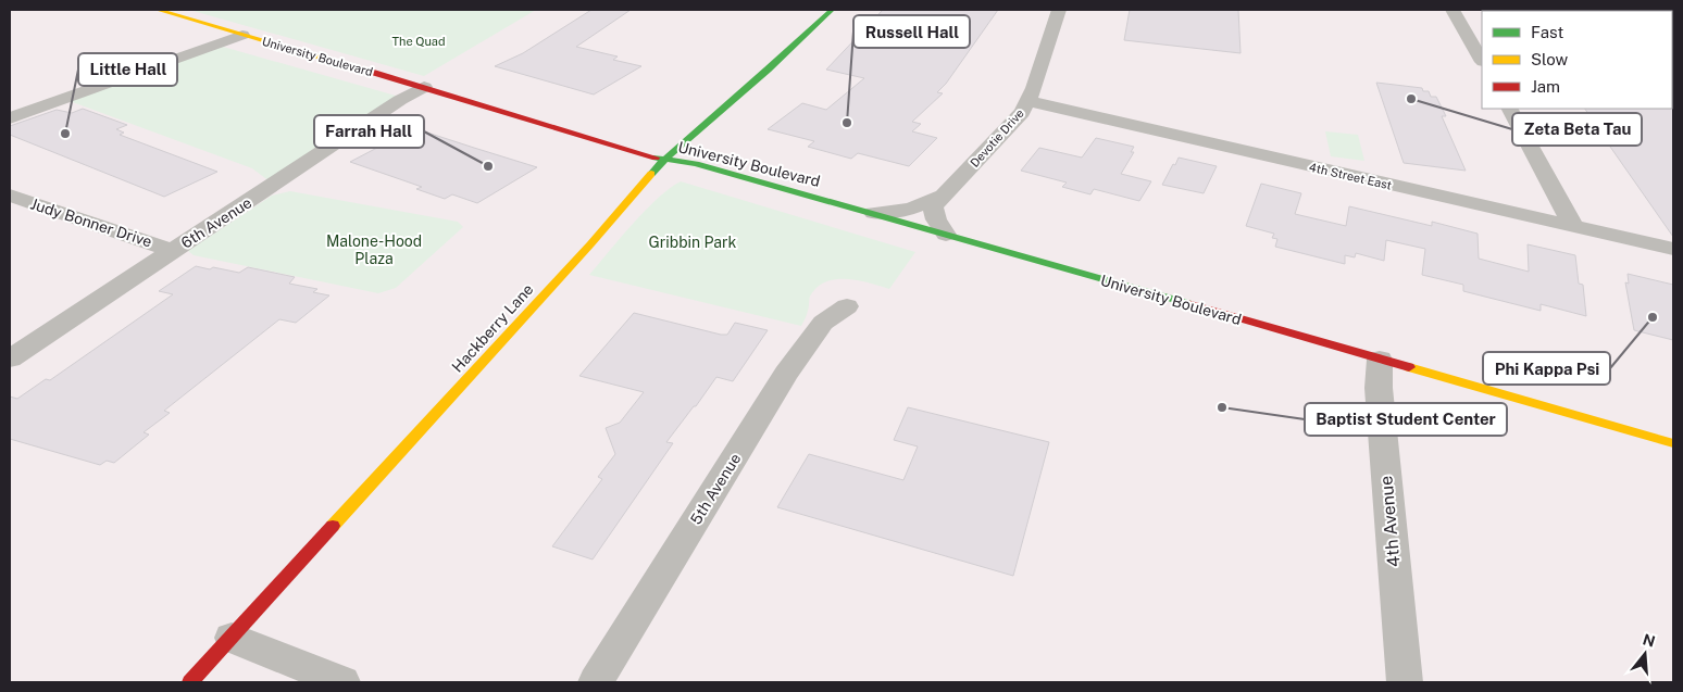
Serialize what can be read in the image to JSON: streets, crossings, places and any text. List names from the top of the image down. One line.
{"streets":{"main road":["University Boulevard","Hackberry Lane"],"street":["Devotie Drive","4th Street East","Judy Bonner Drive","6th Avenue","5th Avenue","4th Avenue"]},"crossings":[["University Boulevard","Devotie Drive"],["University Boulevard","6th Avenue"],["University Boulevard","Hackberry Lane"],["University Boulevard","4th Avenue"],["Devotie Drive","4th Street East"],["Judy Bonner Drive","6th Avenue"]],"parks":["The Quad","Malone-Hood Plaza","Gribbin Park"],"places":["Zeta Beta Tau","Russell Hall","Little Hall","Farrah Hall","Phi Kappa Psi","Baptist Student Center"],"legend":["Fast","Slow","Jam"],"north":"top"}
